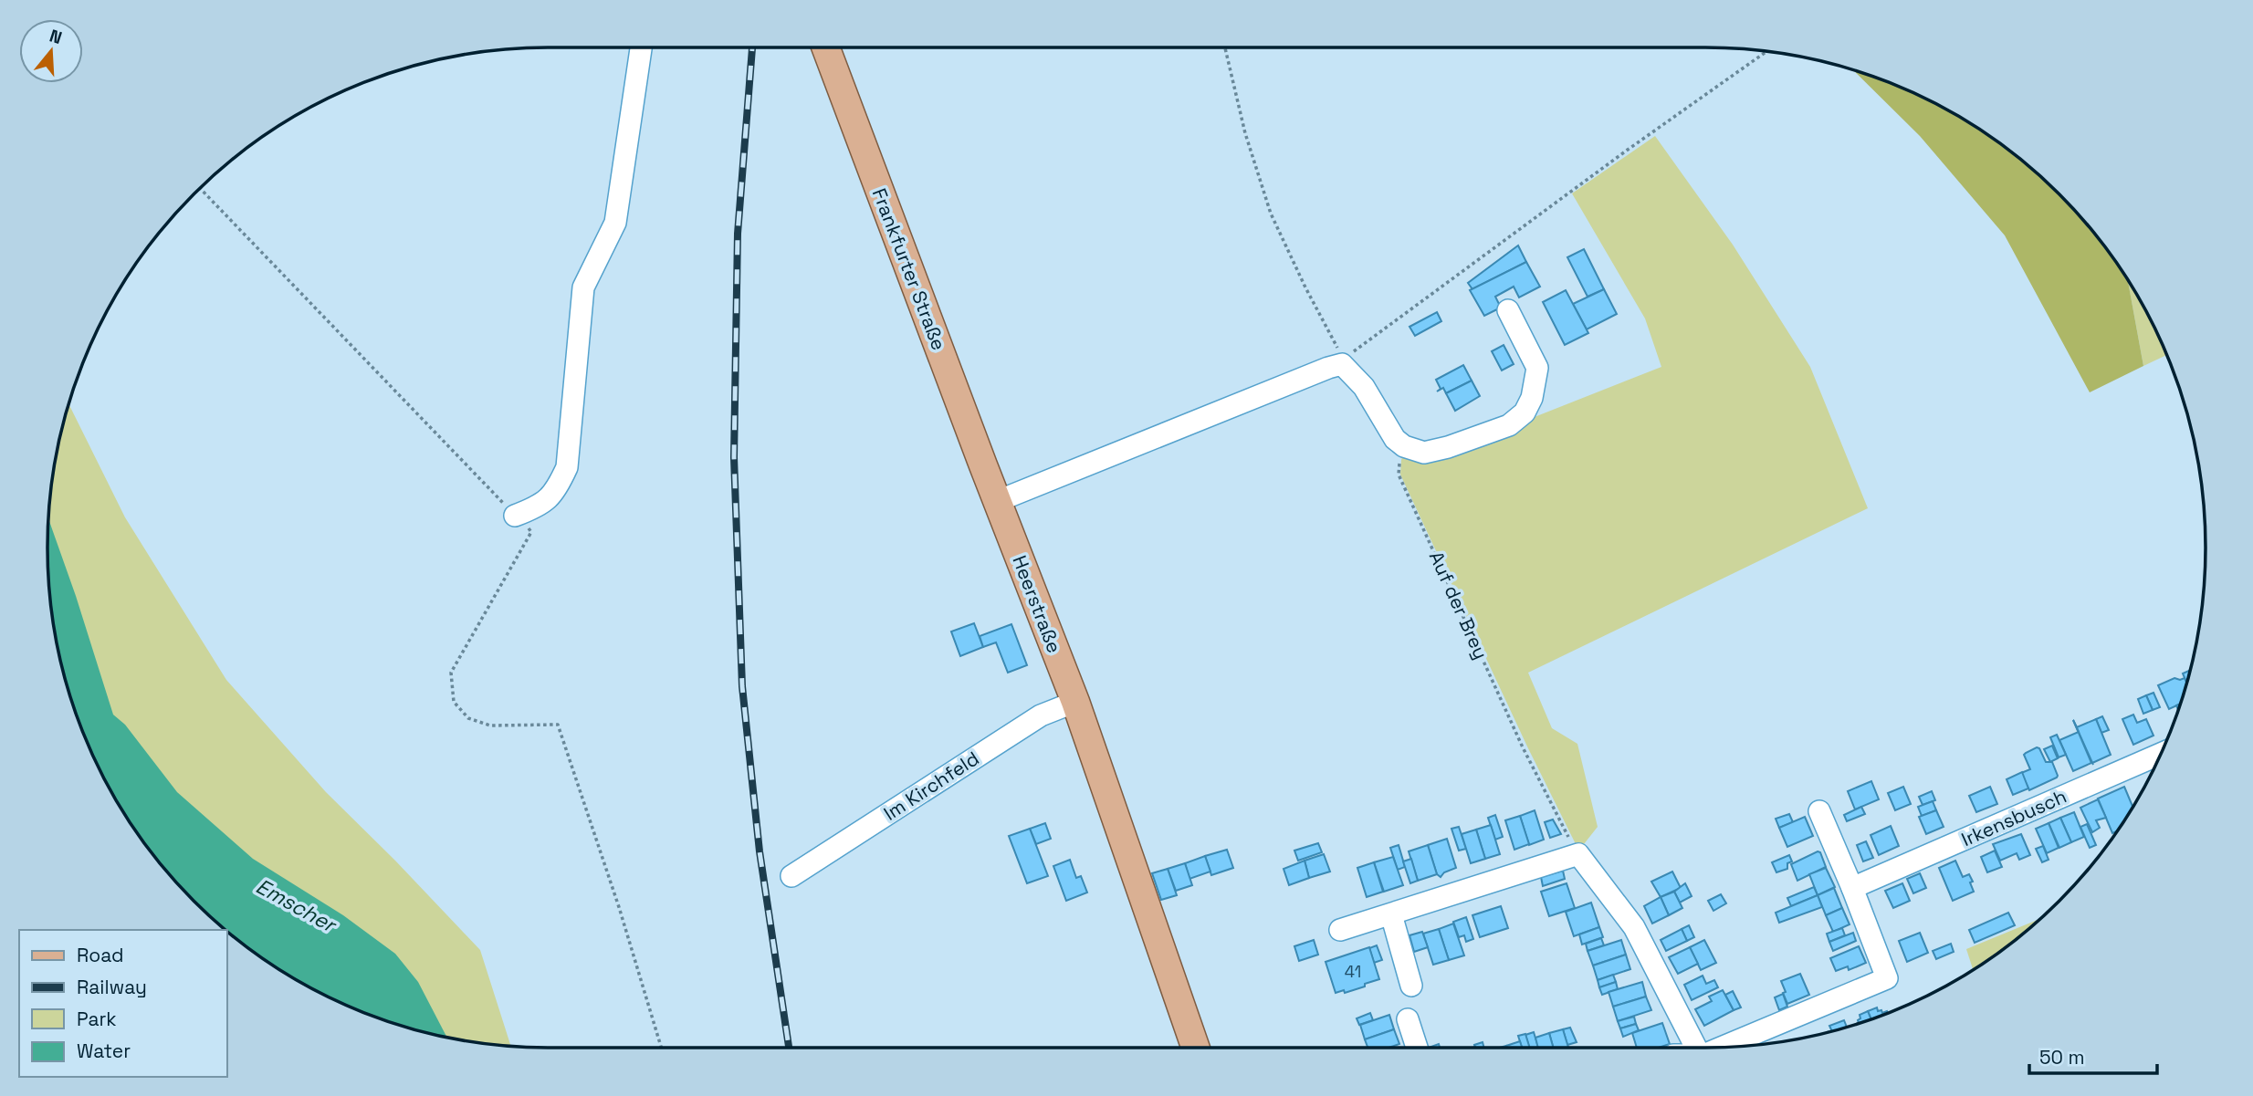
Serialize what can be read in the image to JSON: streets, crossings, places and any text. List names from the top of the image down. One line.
{"streets":{"main road":["Frankfurter Straße","Heerstraße"],"street":["Im Kirchfeld","Irkensbusch"],"path":["Auf der Brey"]},"crossings":[["Frankfurter Straße","Heerstraße"],["Heerstraße","Im Kirchfeld"]],"water":["Emscher"],"house_numbers":["41"],"legend":["Road","Railway","Park","Water"],"scale_bar":"50 m","north":"top"}
